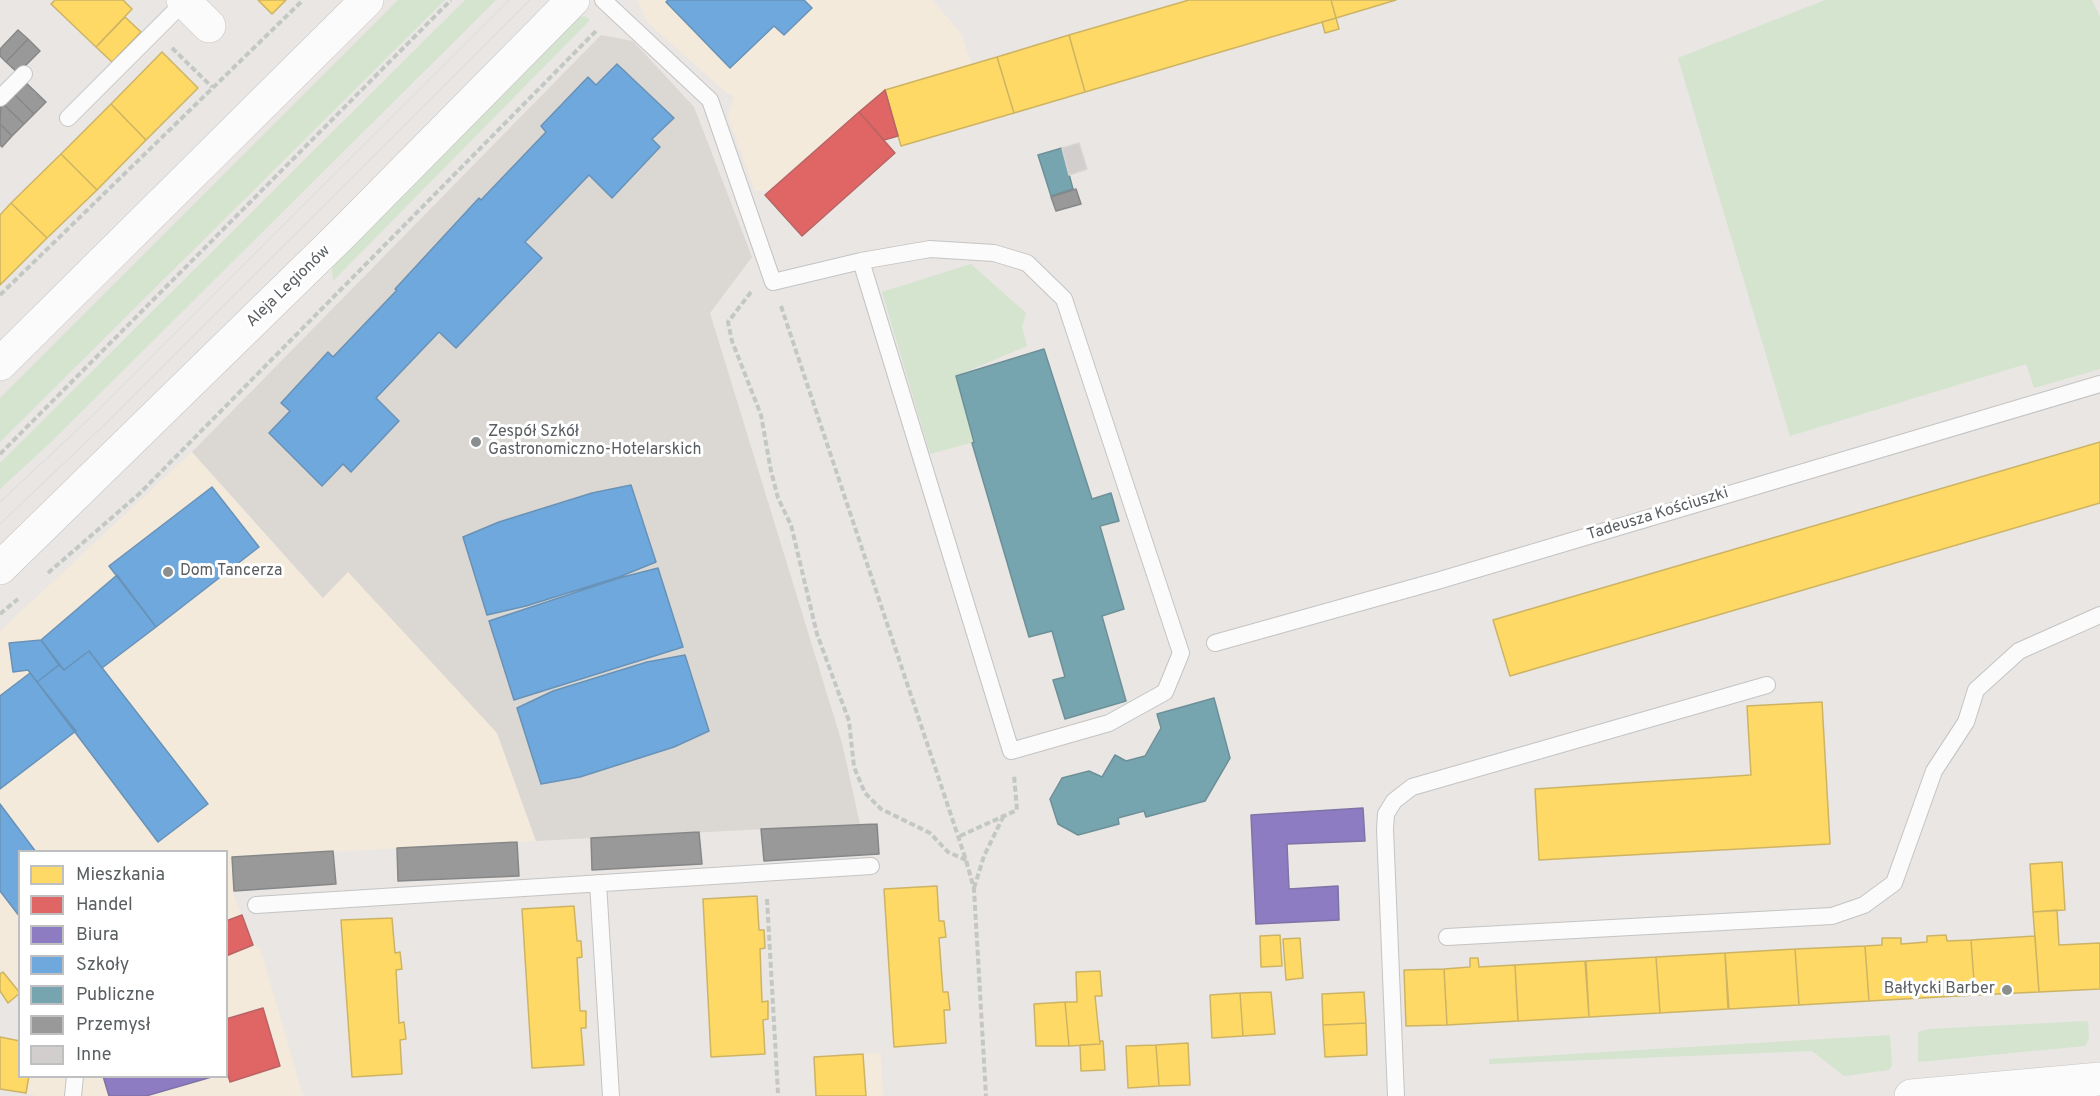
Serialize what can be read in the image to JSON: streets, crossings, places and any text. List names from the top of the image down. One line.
{"streets":{"main road":["Aleja Legionów"],"lane":["Tadeusza Kościuszki"]},"places":["Zespół Szkół Gastronomiczno-Hotelarskich","Dom Tancerza","Bałtycki Barber"],"legend":["Mieszkania","Handel","Biura","Szkoły","Publiczne","Przemysł","Inne"]}
